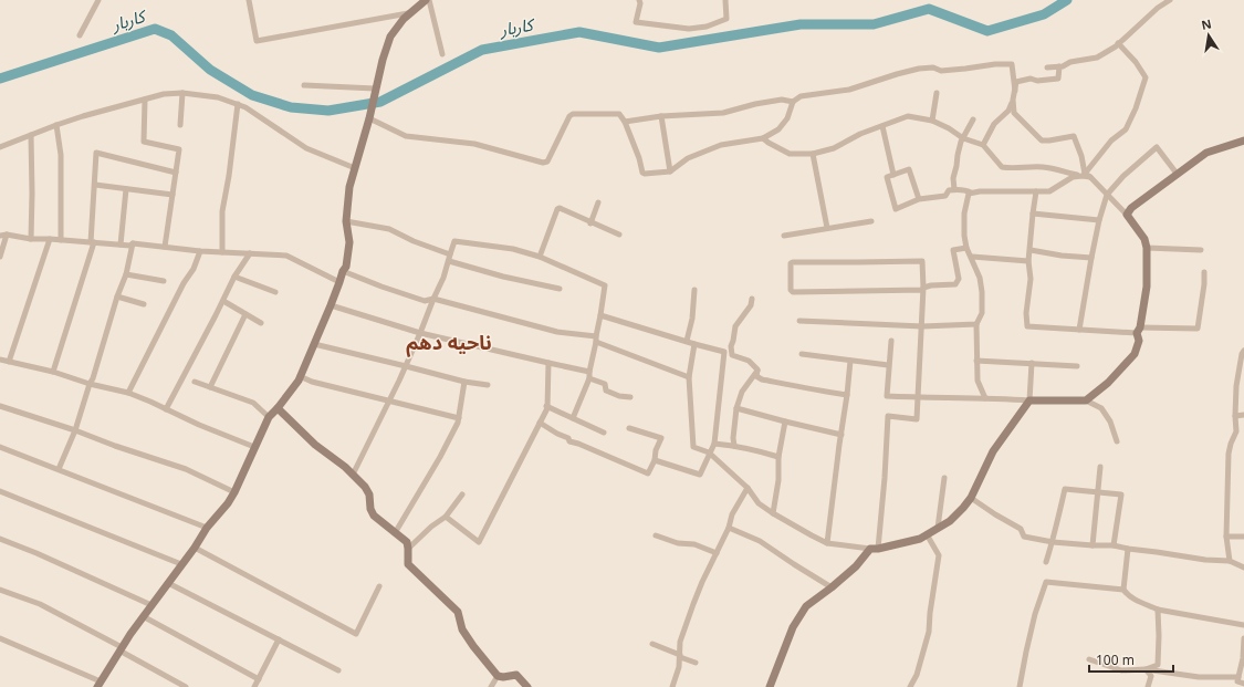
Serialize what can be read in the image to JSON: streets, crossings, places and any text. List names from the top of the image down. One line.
{"districts":["ناحیه دهم"],"water":["کاربار"],"scale_bar":"100 m","north":"top"}
